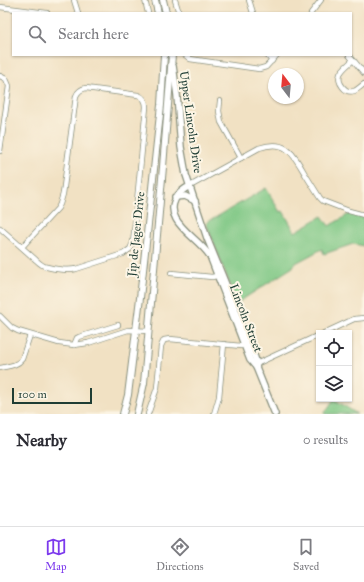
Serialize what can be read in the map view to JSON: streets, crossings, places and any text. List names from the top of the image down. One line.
{"streets":{"main road":["Jip de Jager Drive"],"street":["Upper Lincoln Drive","Lincoln Street"]},"crossings":[["Upper Lincoln Drive","Jip de Jager Drive"],["Upper Lincoln Drive","Lincoln Street"]],"scale_bar":"100 m","north":"top","page":{"search":"Search here","scale":"100 m","heading":["Nearby","0 results"],"nav":["Map","Directions","Saved"]}}
